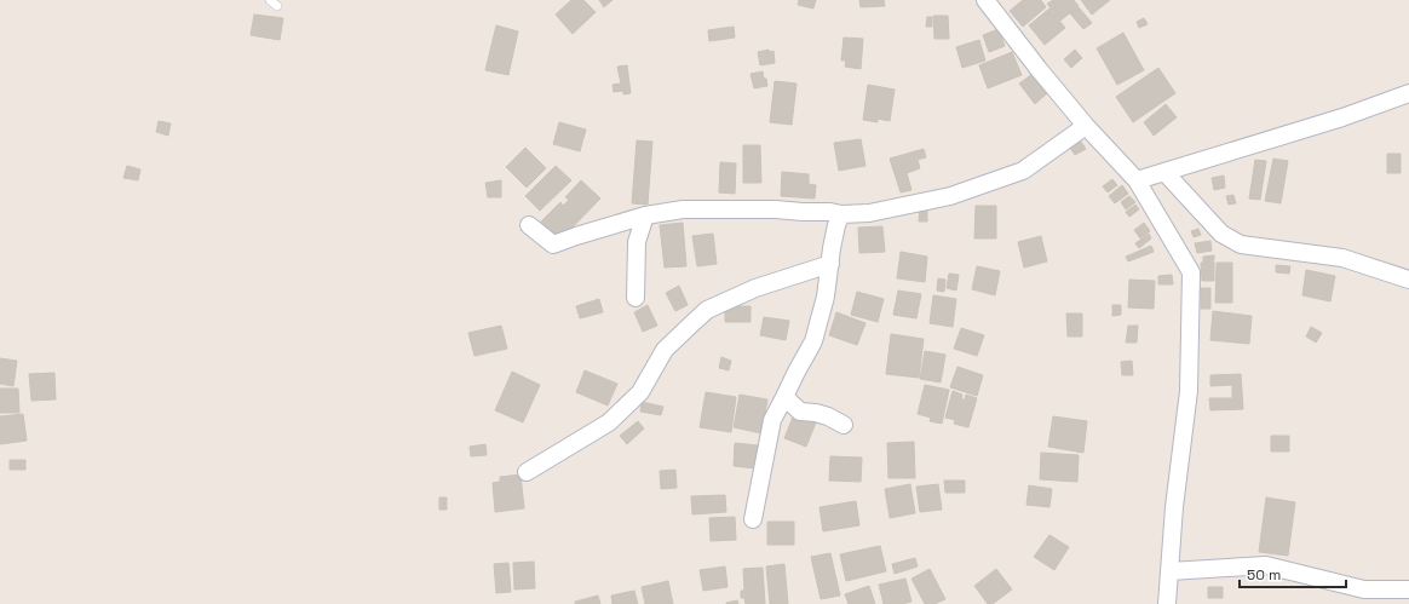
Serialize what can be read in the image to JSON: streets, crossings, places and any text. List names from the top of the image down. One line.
{"scale_bar":"50 m"}
